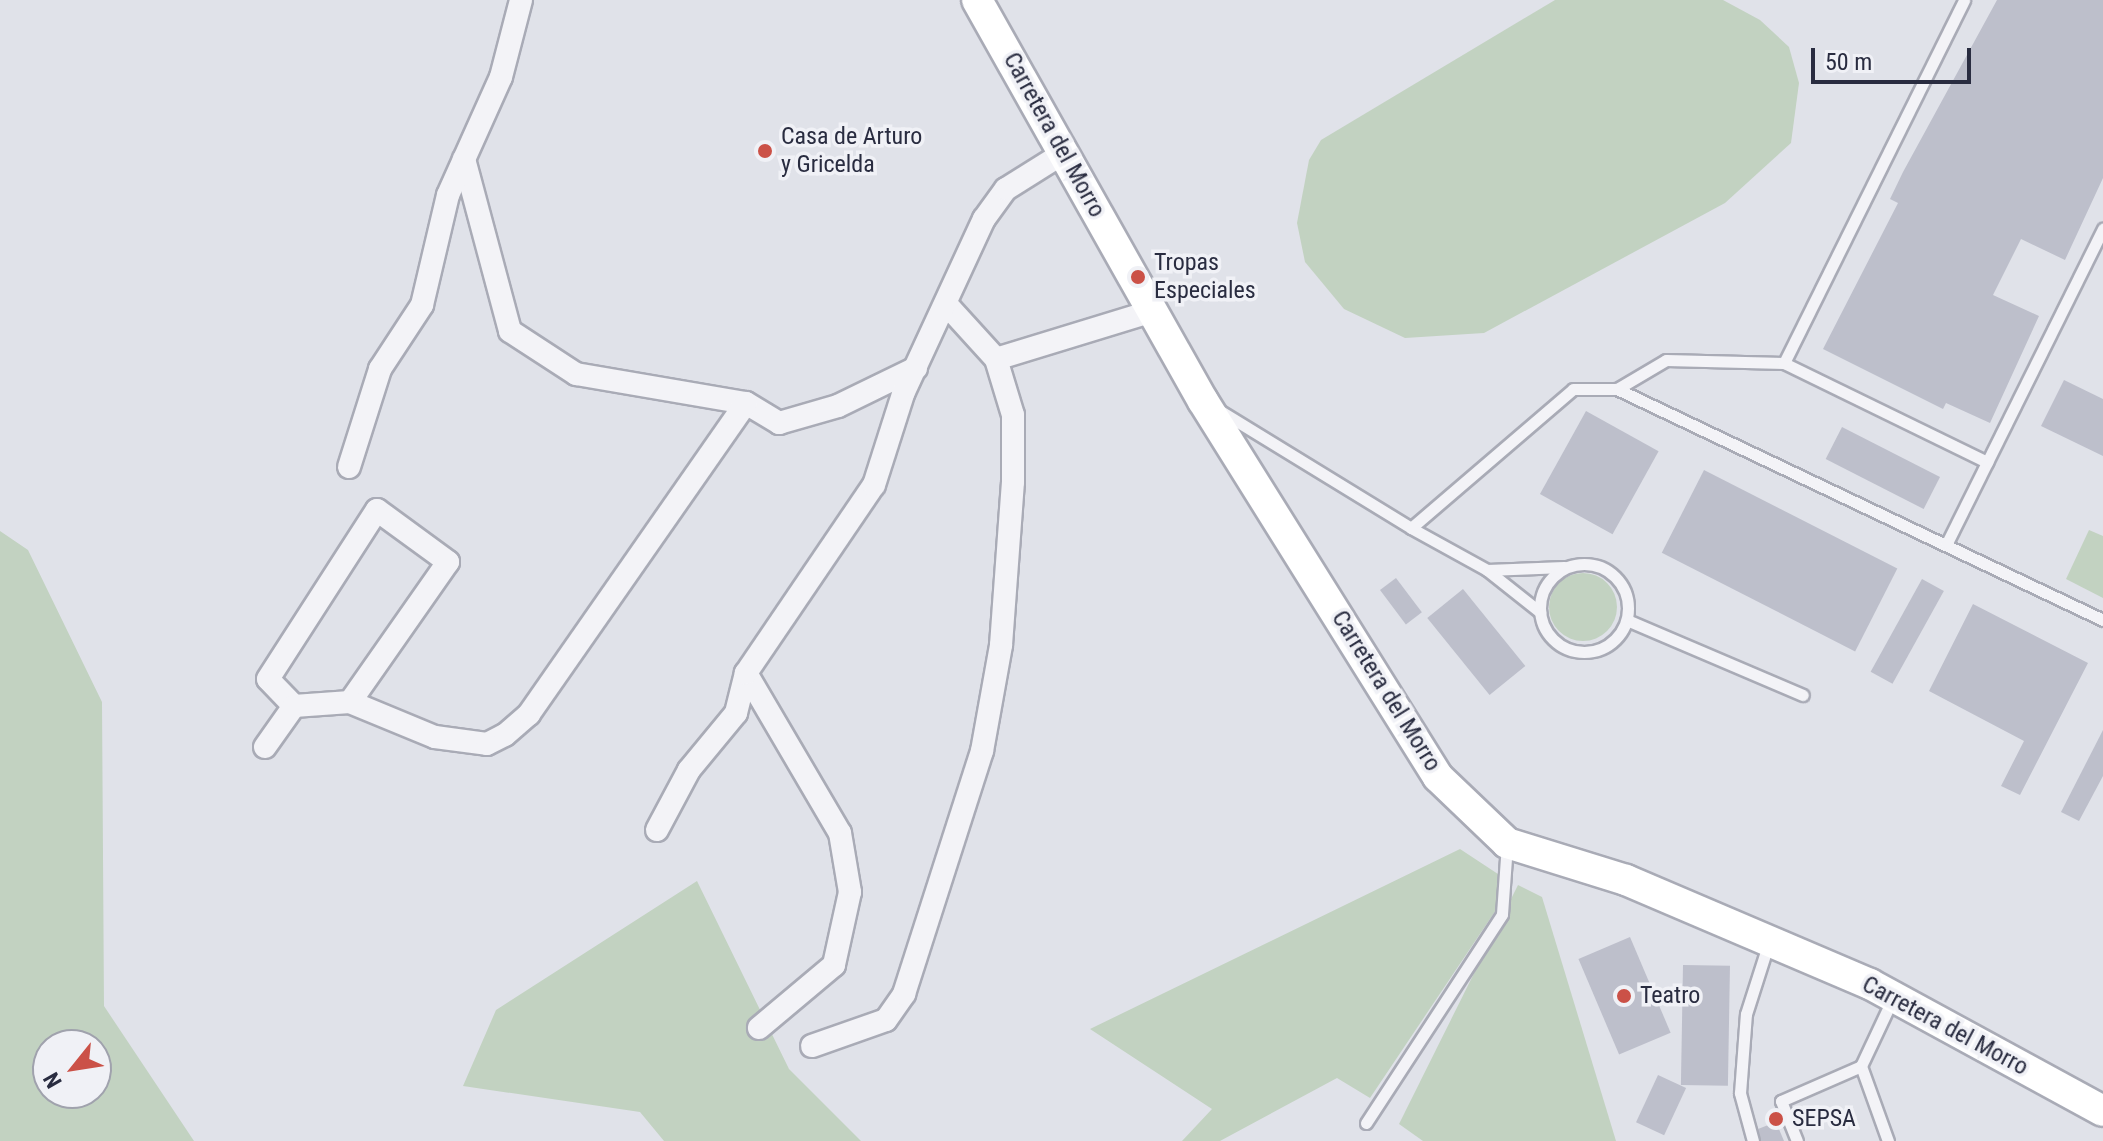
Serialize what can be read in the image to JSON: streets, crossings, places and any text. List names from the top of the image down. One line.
{"streets":{"main road":["Carretera del Morro"]},"places":["Casa de Arturo y Gricelda","Tropas Especiales","Teatro","SEPSA"],"scale_bar":"50 m","north":"bottom left"}
